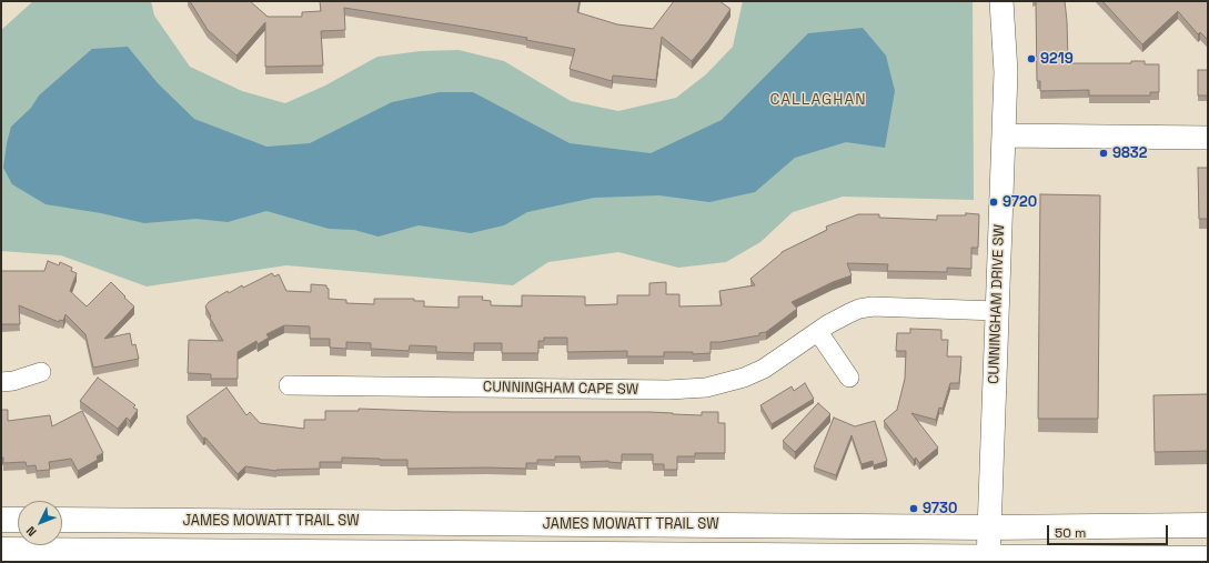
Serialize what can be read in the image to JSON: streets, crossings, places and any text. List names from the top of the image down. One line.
{"streets":{"main road":["JAMES MOWATT TRAIL SW"],"street":["CUNNINGHAM DRIVE SW","CUNNINGHAM CAPE SW"]},"crossings":[["CUNNINGHAM DRIVE SW","CUNNINGHAM CAPE SW"],["CUNNINGHAM DRIVE SW","JAMES MOWATT TRAIL SW"]],"districts":["CALLAGHAN"],"places":["9219","9832","9720","9730"],"scale_bar":"50 m","north":"bottom left"}
